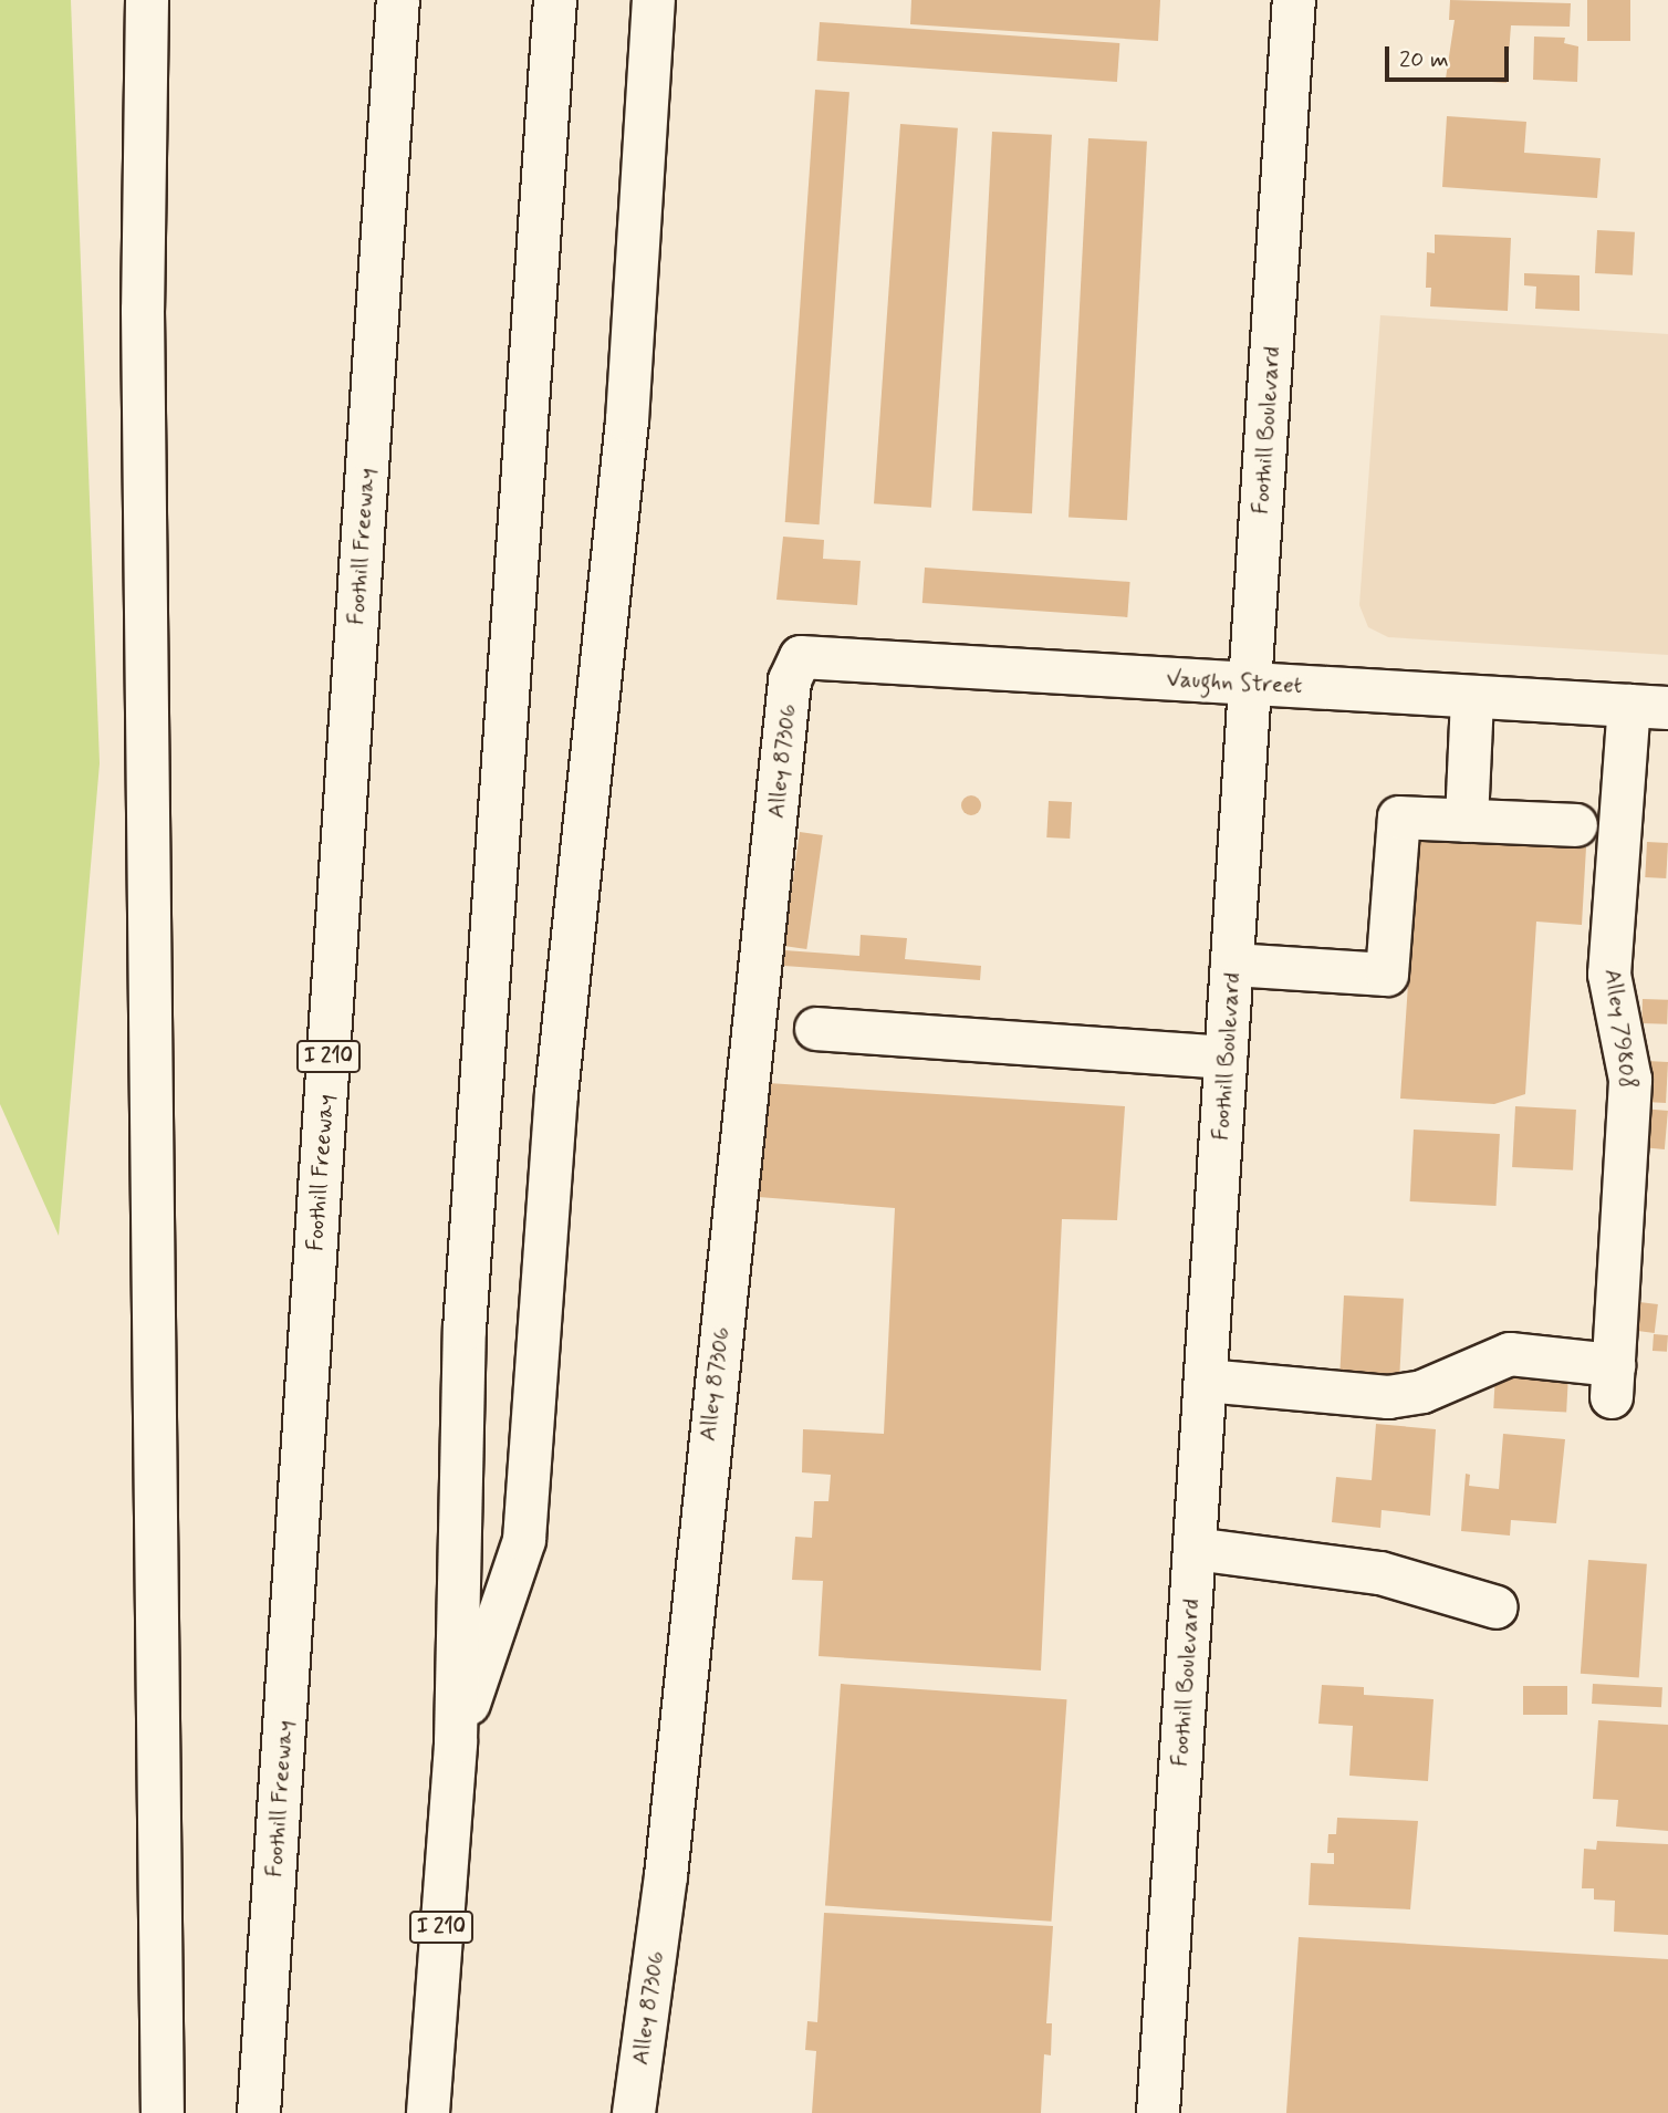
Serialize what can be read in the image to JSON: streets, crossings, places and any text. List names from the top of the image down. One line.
{"streets":{"main road":["Foothill Boulevard","Foothill Freeway","Vaughn Street","Alley 87306","Alley 79808","I 210"]},"crossings":[["Foothill Boulevard","Vaughn Street"],["Foothill Boulevard","Alley 79808"],["Vaughn Street","Alley 87306"],["Vaughn Street","Alley 79808"]],"scale_bar":"20 m"}
